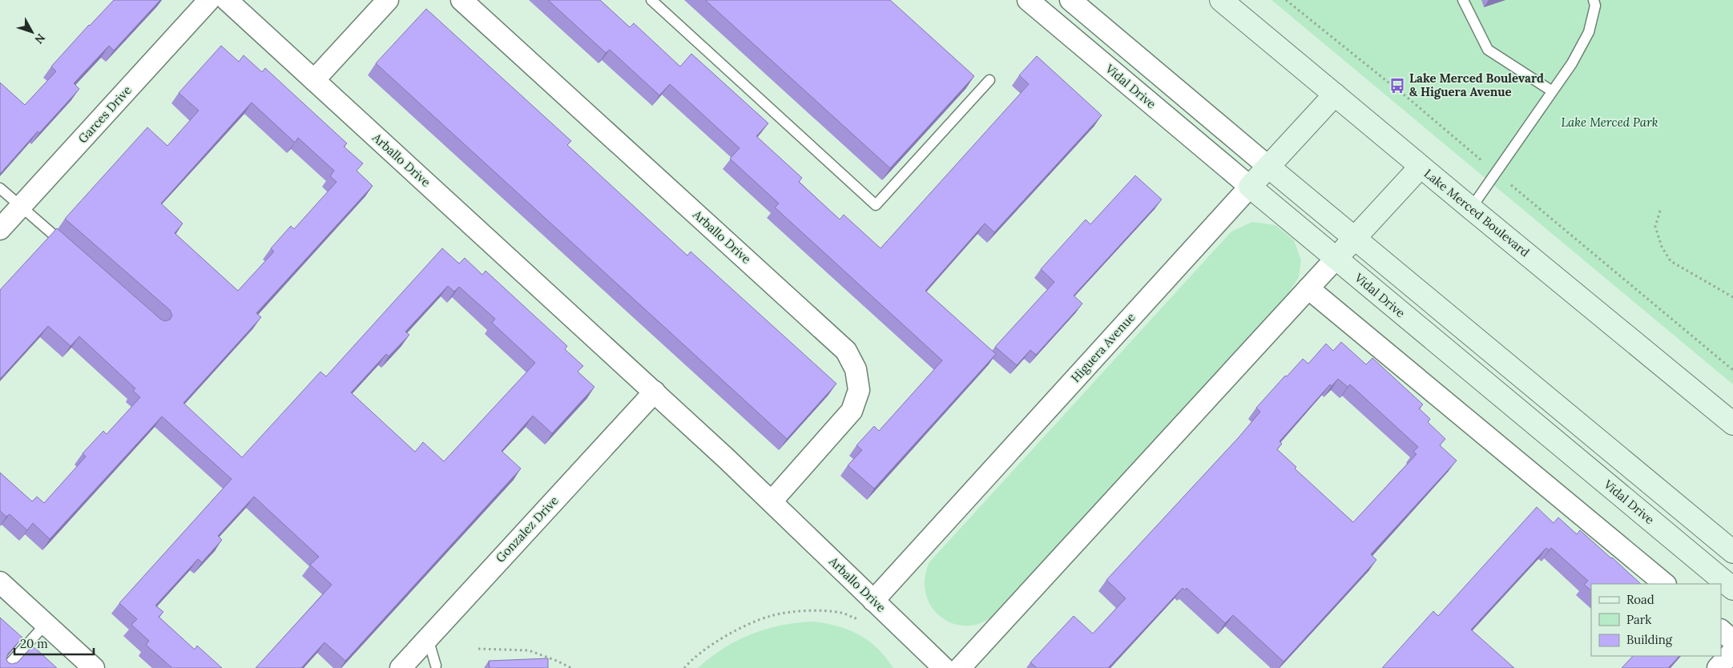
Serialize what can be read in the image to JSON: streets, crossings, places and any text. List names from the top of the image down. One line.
{"streets":{"street":["Vidal Drive","Garces Drive","Arballo Drive","Lake Merced Boulevard","Higuera Avenue","Gonzalez Drive"]},"crossings":[["Vidal Drive","Higuera Avenue"],["Arballo Drive","Higuera Avenue"],["Arballo Drive","Gonzalez Drive"],["Lake Merced Boulevard","Higuera Avenue"]],"parks":["Lake Merced Park"],"places":{"bus stop":["Lake Merced Boulevard & Higuera Avenue"]},"legend":["Road","Park","Building"],"scale_bar":"20 m","north":"bottom right"}
